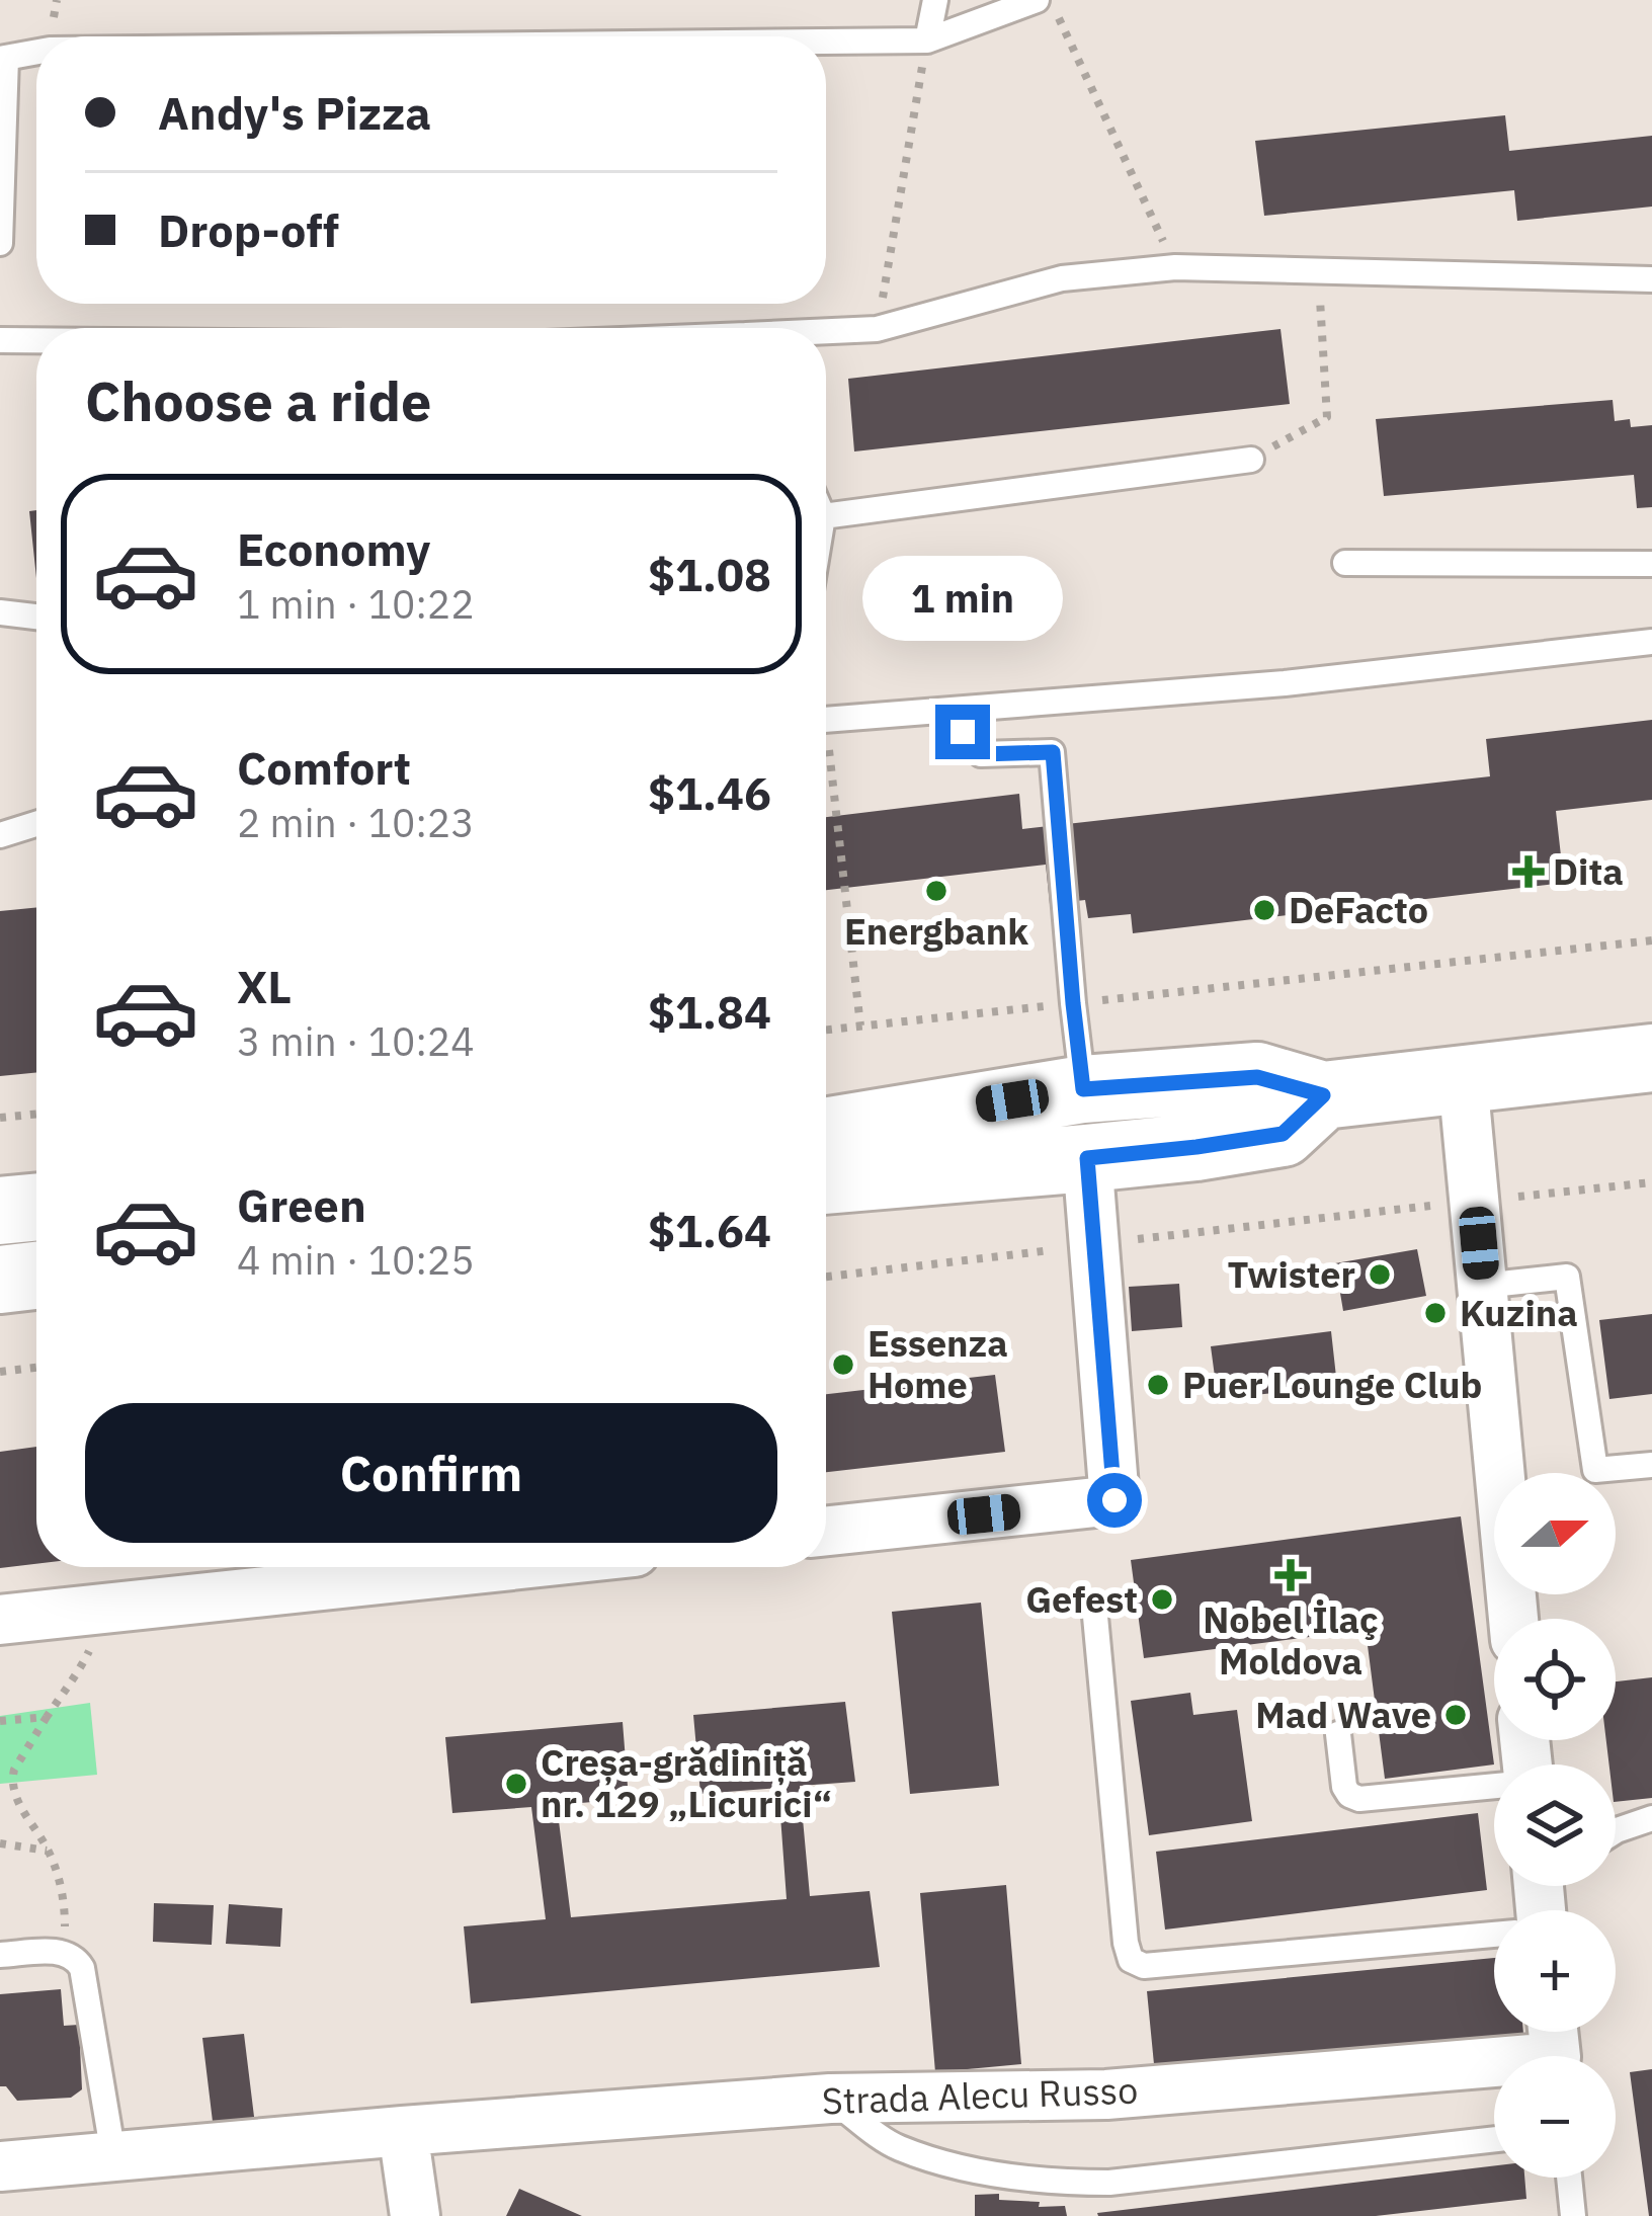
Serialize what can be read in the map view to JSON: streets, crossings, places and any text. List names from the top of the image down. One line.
{"streets":{"street":["Strada Alecu Russo"]},"places":{"health":["Dita","Nobel İlaç Moldova"],"other":["Energbank","DeFacto","Twister","Kuzina","Essenza Home","Puer Lounge Club","Gefest","Mad Wave","Creșa-grădiniță nr. 129 „Licurici“"]},"north":"right","page":{"banner":["Andy's Pizza","Drop-off"],"heading":"Choose a ride","list":[{"name":"Economy","note":"1 min · 10:22","value":"$1.08"},{"name":"Comfort","note":"2 min · 10:23","value":"$1.46"},{"name":"XL","note":"3 min · 10:24","value":"$1.84"},{"name":"Green","note":"4 min · 10:25","value":"$1.64"}],"bubble":"1 min","buttons":"Confirm","map_buttons":["+","−"]}}
